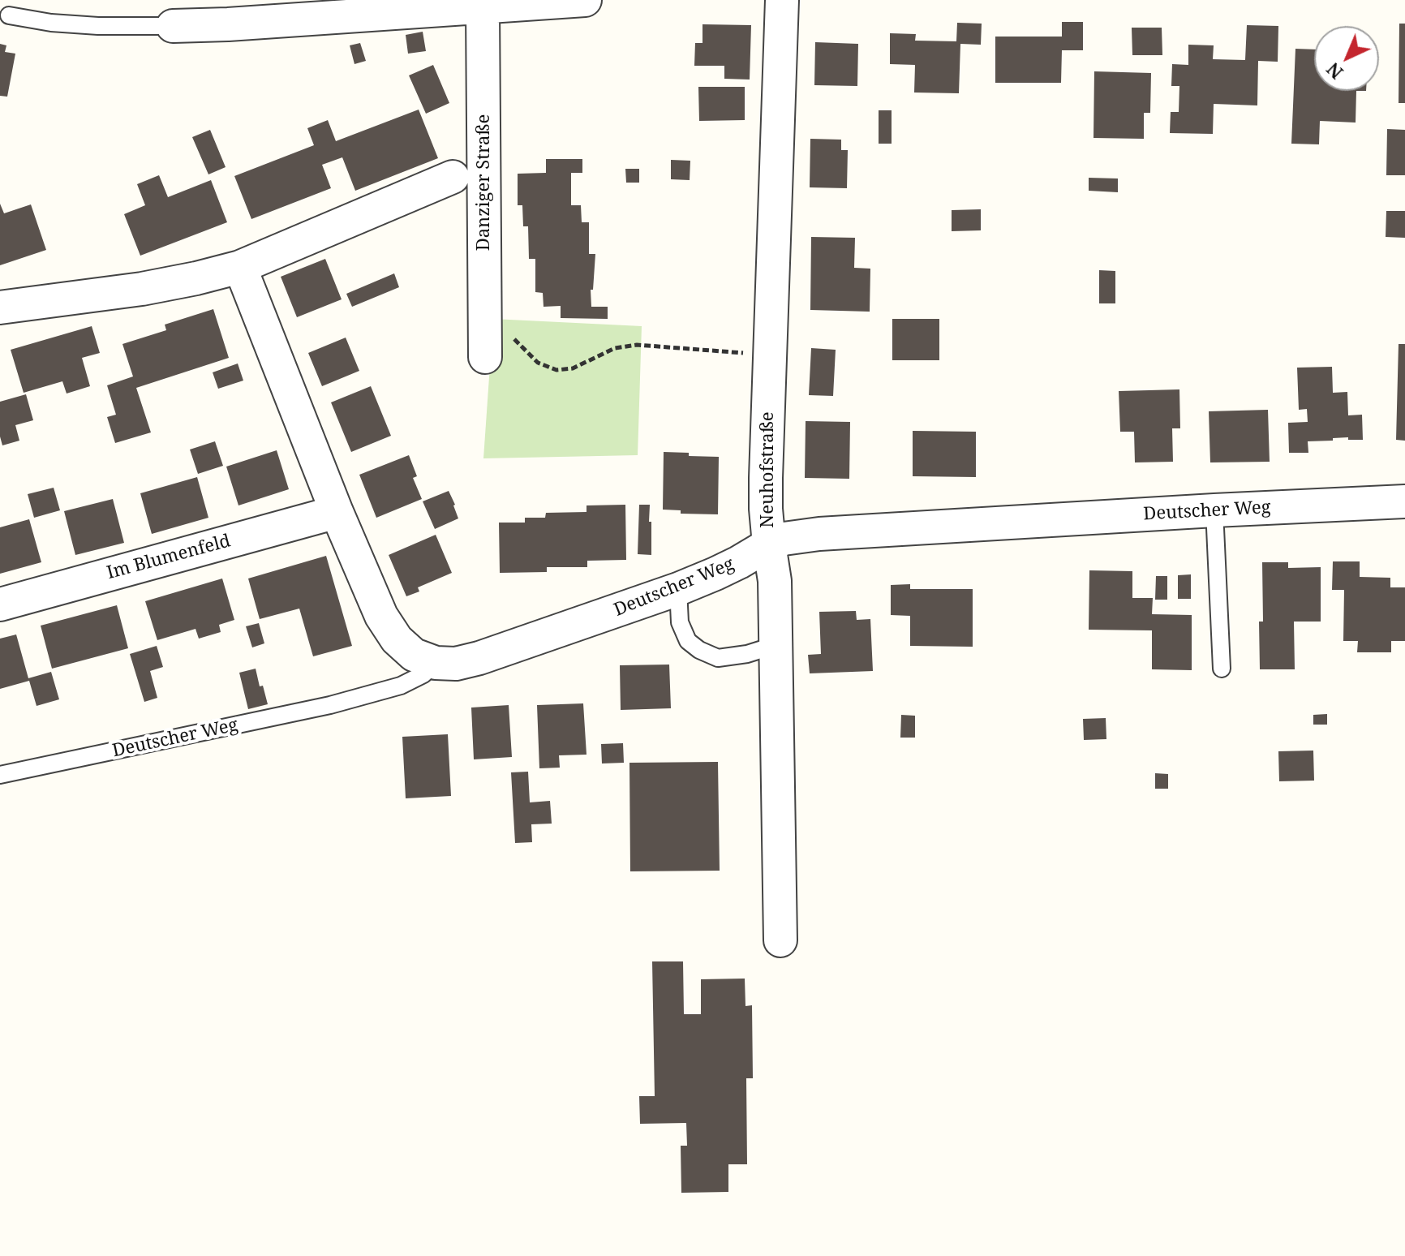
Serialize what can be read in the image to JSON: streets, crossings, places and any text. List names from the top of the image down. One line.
{"streets":{"street":["Danziger Straße","Neuhofstraße","Deutscher Weg","Im Blumenfeld"]},"crossings":[["Neuhofstraße","Deutscher Weg"]],"north":"bottom left"}
